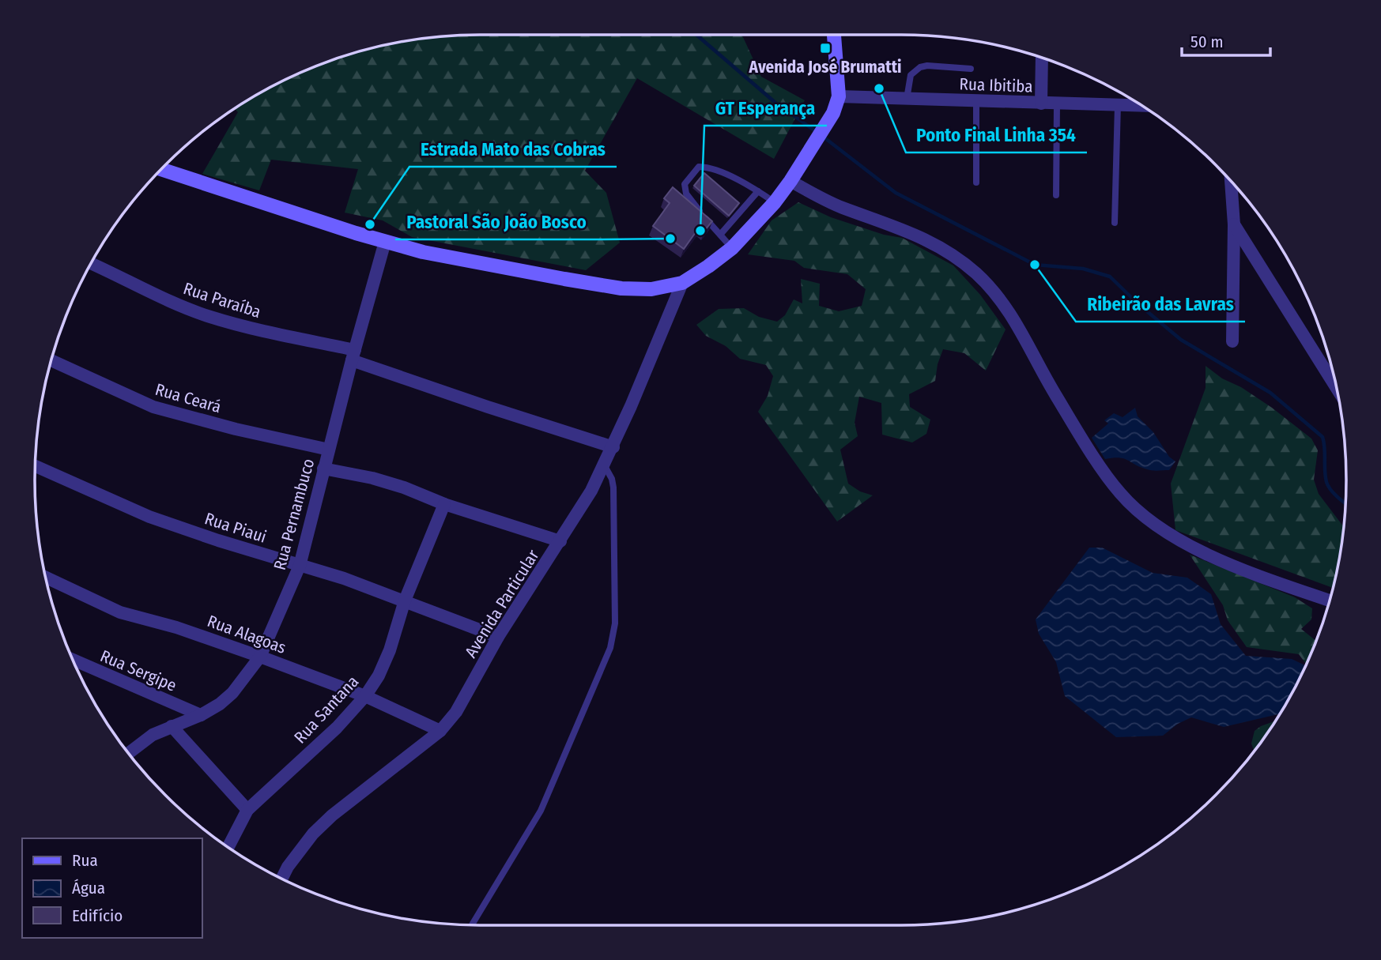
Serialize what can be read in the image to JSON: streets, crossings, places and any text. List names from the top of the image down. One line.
{"streets":{"street":["Rua Ibitiba","Rua Paraíba","Rua Ceará","Rua Pernambuco","Rua Piaui","Avenida Particular","Rua Alagoas","Rua Sergipe","Rua Santana"]},"crossings":[["Rua Paraíba","Rua Pernambuco"],["Rua Paraíba","Avenida Particular"],["Rua Ceará","Rua Pernambuco"],["Rua Pernambuco","Rua Piaui"],["Rua Pernambuco","Rua Alagoas"],["Rua Pernambuco","Rua Sergipe"],["Rua Piaui","Avenida Particular"],["Rua Piaui","Rua Santana"],["Avenida Particular","Rua Alagoas"],["Rua Alagoas","Rua Santana"]],"places":{"transit":["Avenida José Brumatti"],"other":["Ponto Final Linha 354","Estrada Mato das Cobras","GT Esperança","Pastoral São João Bosco","Ribeirão das Lavras"]},"legend":["Rua","Água","Edifício"],"scale_bar":"50 m"}
